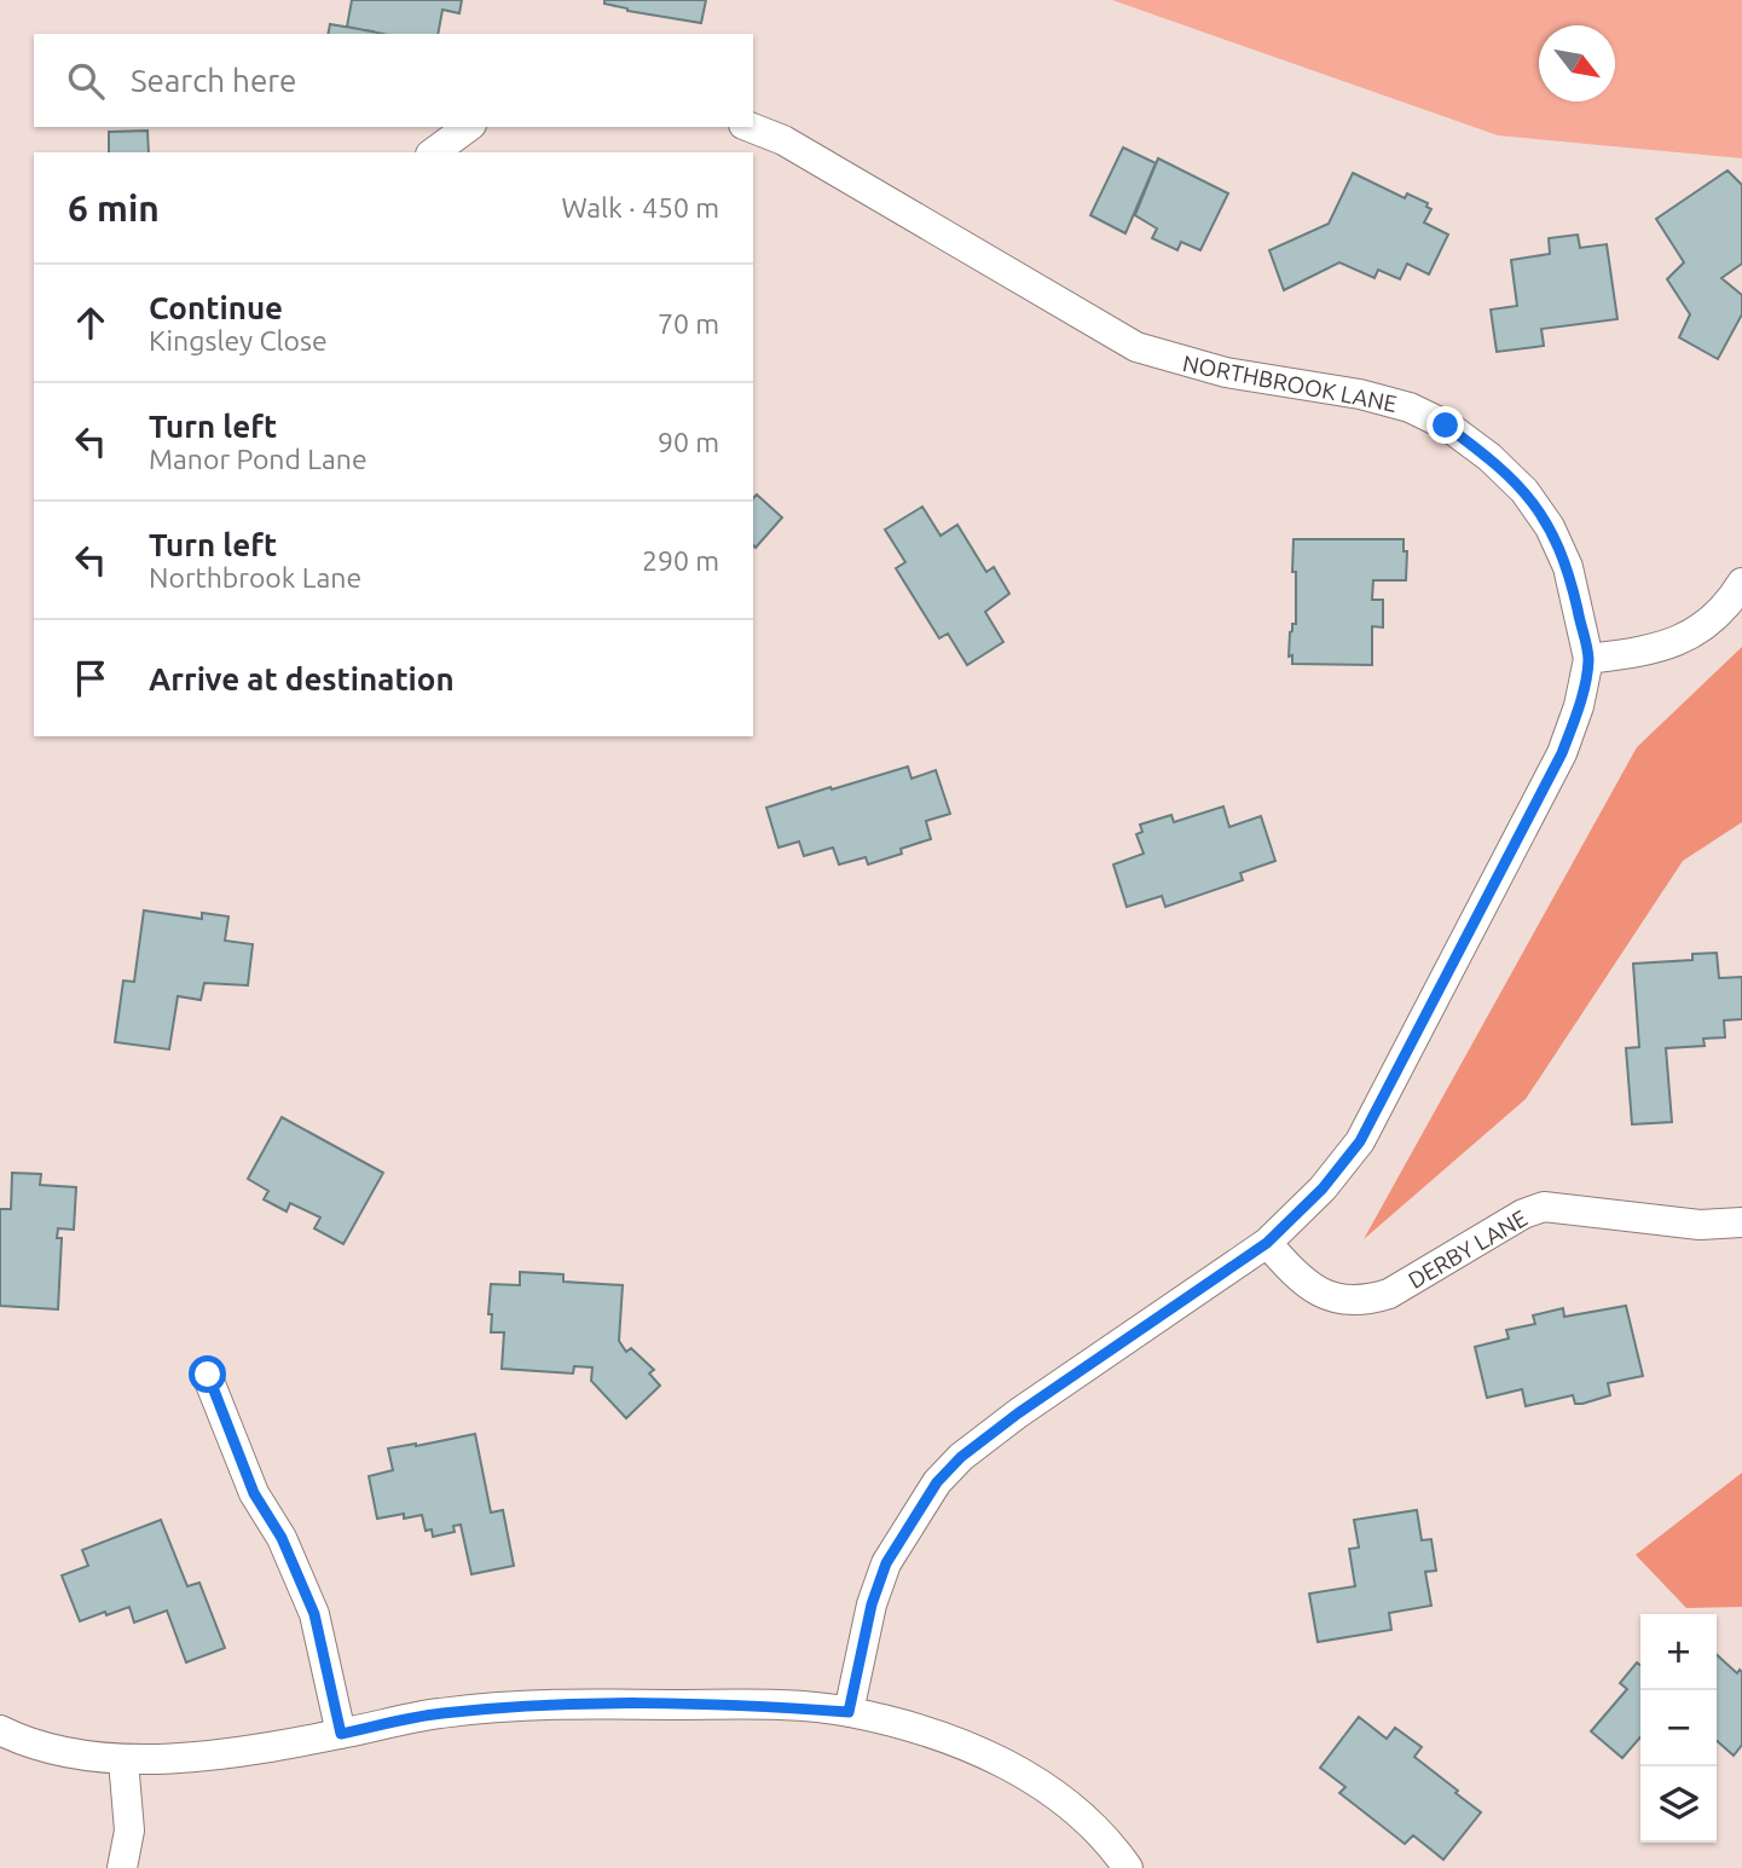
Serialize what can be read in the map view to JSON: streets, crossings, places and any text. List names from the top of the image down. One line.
{"streets":{"street":["NORTHBROOK LANE","DERBY LANE"]},"crossings":[["NORTHBROOK LANE","DERBY LANE"]],"north":"bottom right","page":{"search":"Search here","heading":["6 min","Walk · 450 m"],"list":[["Continue","Kingsley Close","70 m"],["Turn left","Manor Pond Lane","90 m"],["Turn left","Northbrook Lane","290 m"],"Arrive at destination"],"map_buttons":["+","−"]}}
